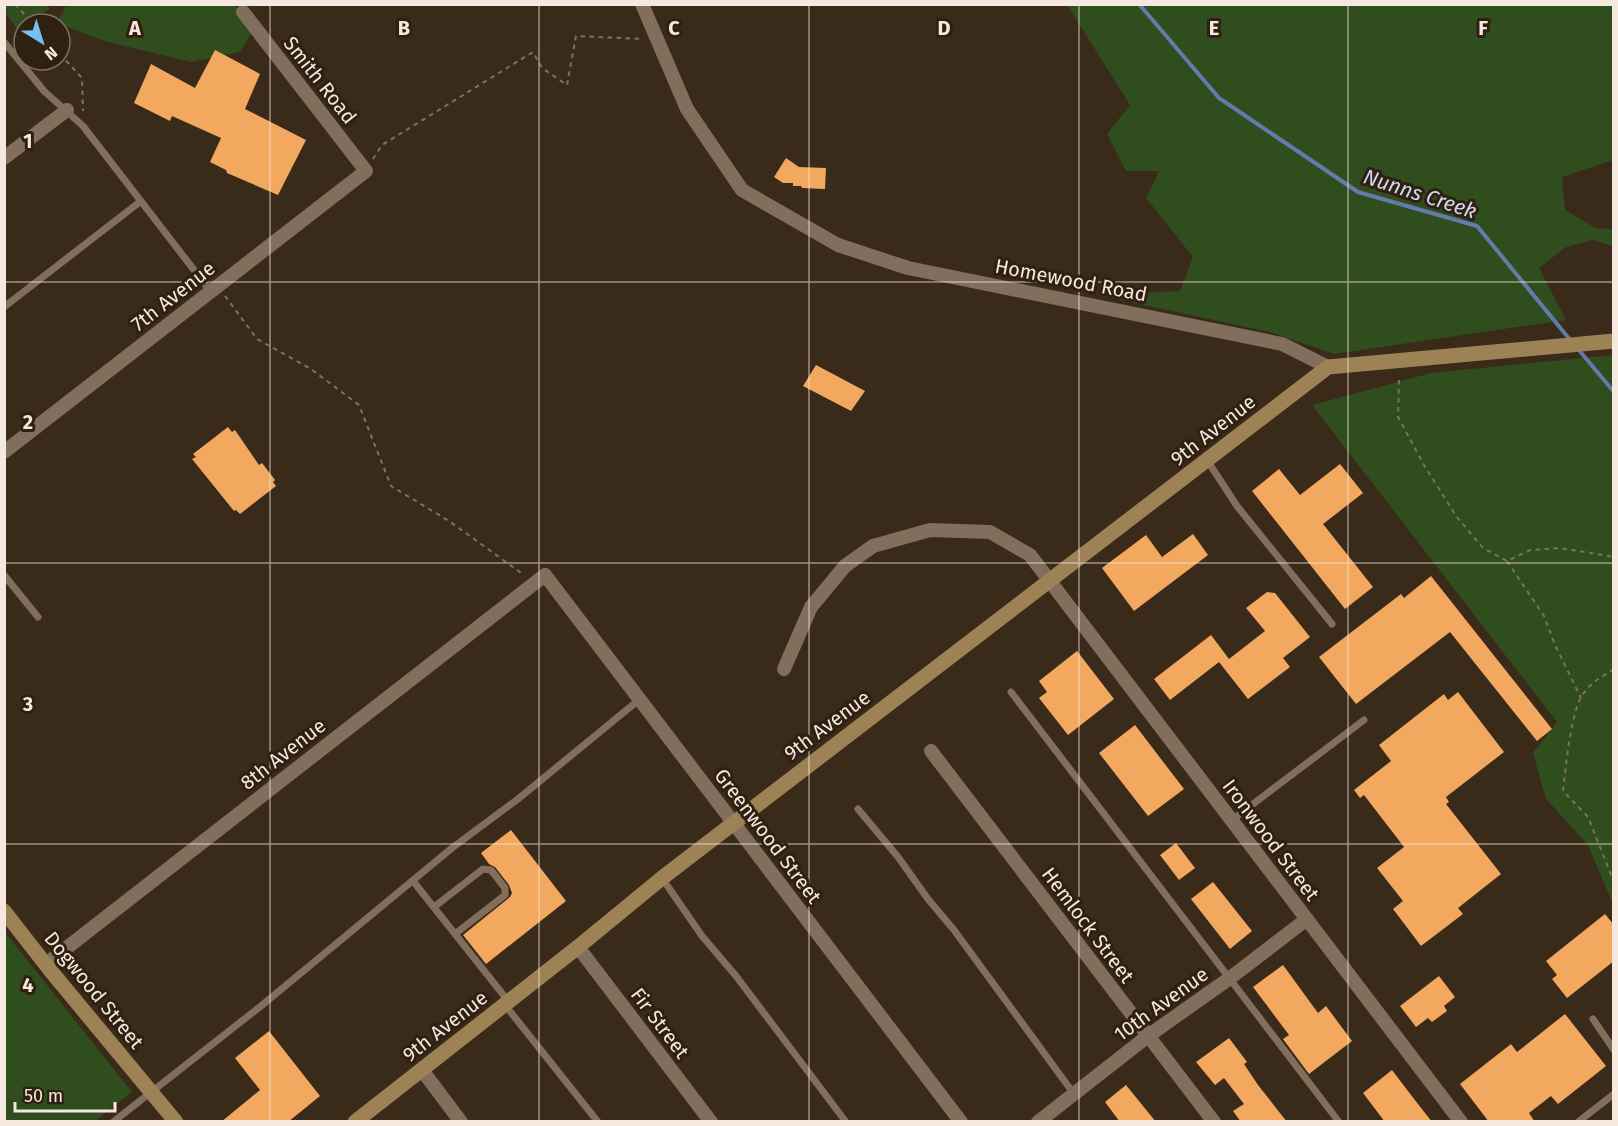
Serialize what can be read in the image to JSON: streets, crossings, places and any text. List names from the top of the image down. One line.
{"streets":{"main road":["9th Avenue","Dogwood Street"],"street":["Smith Road","Homewood Road","7th Avenue","8th Avenue","Greenwood Street","Ironwood Street","Hemlock Street","10th Avenue","Fir Street"]},"crossings":[["Smith Road","7th Avenue"],["Homewood Road","9th Avenue"],["9th Avenue","Greenwood Street"],["9th Avenue","Ironwood Street"],["9th Avenue","Fir Street"],["8th Avenue","Greenwood Street"],["8th Avenue","Dogwood Street"],["Ironwood Street","10th Avenue"],["Hemlock Street","10th Avenue"]],"water":["Nunns Creek"],"scale_bar":"50 m","north":"bottom right","grid":{"columns":["A","B","C","D","E","F"],"rows":["1","2","3","4"]}}
